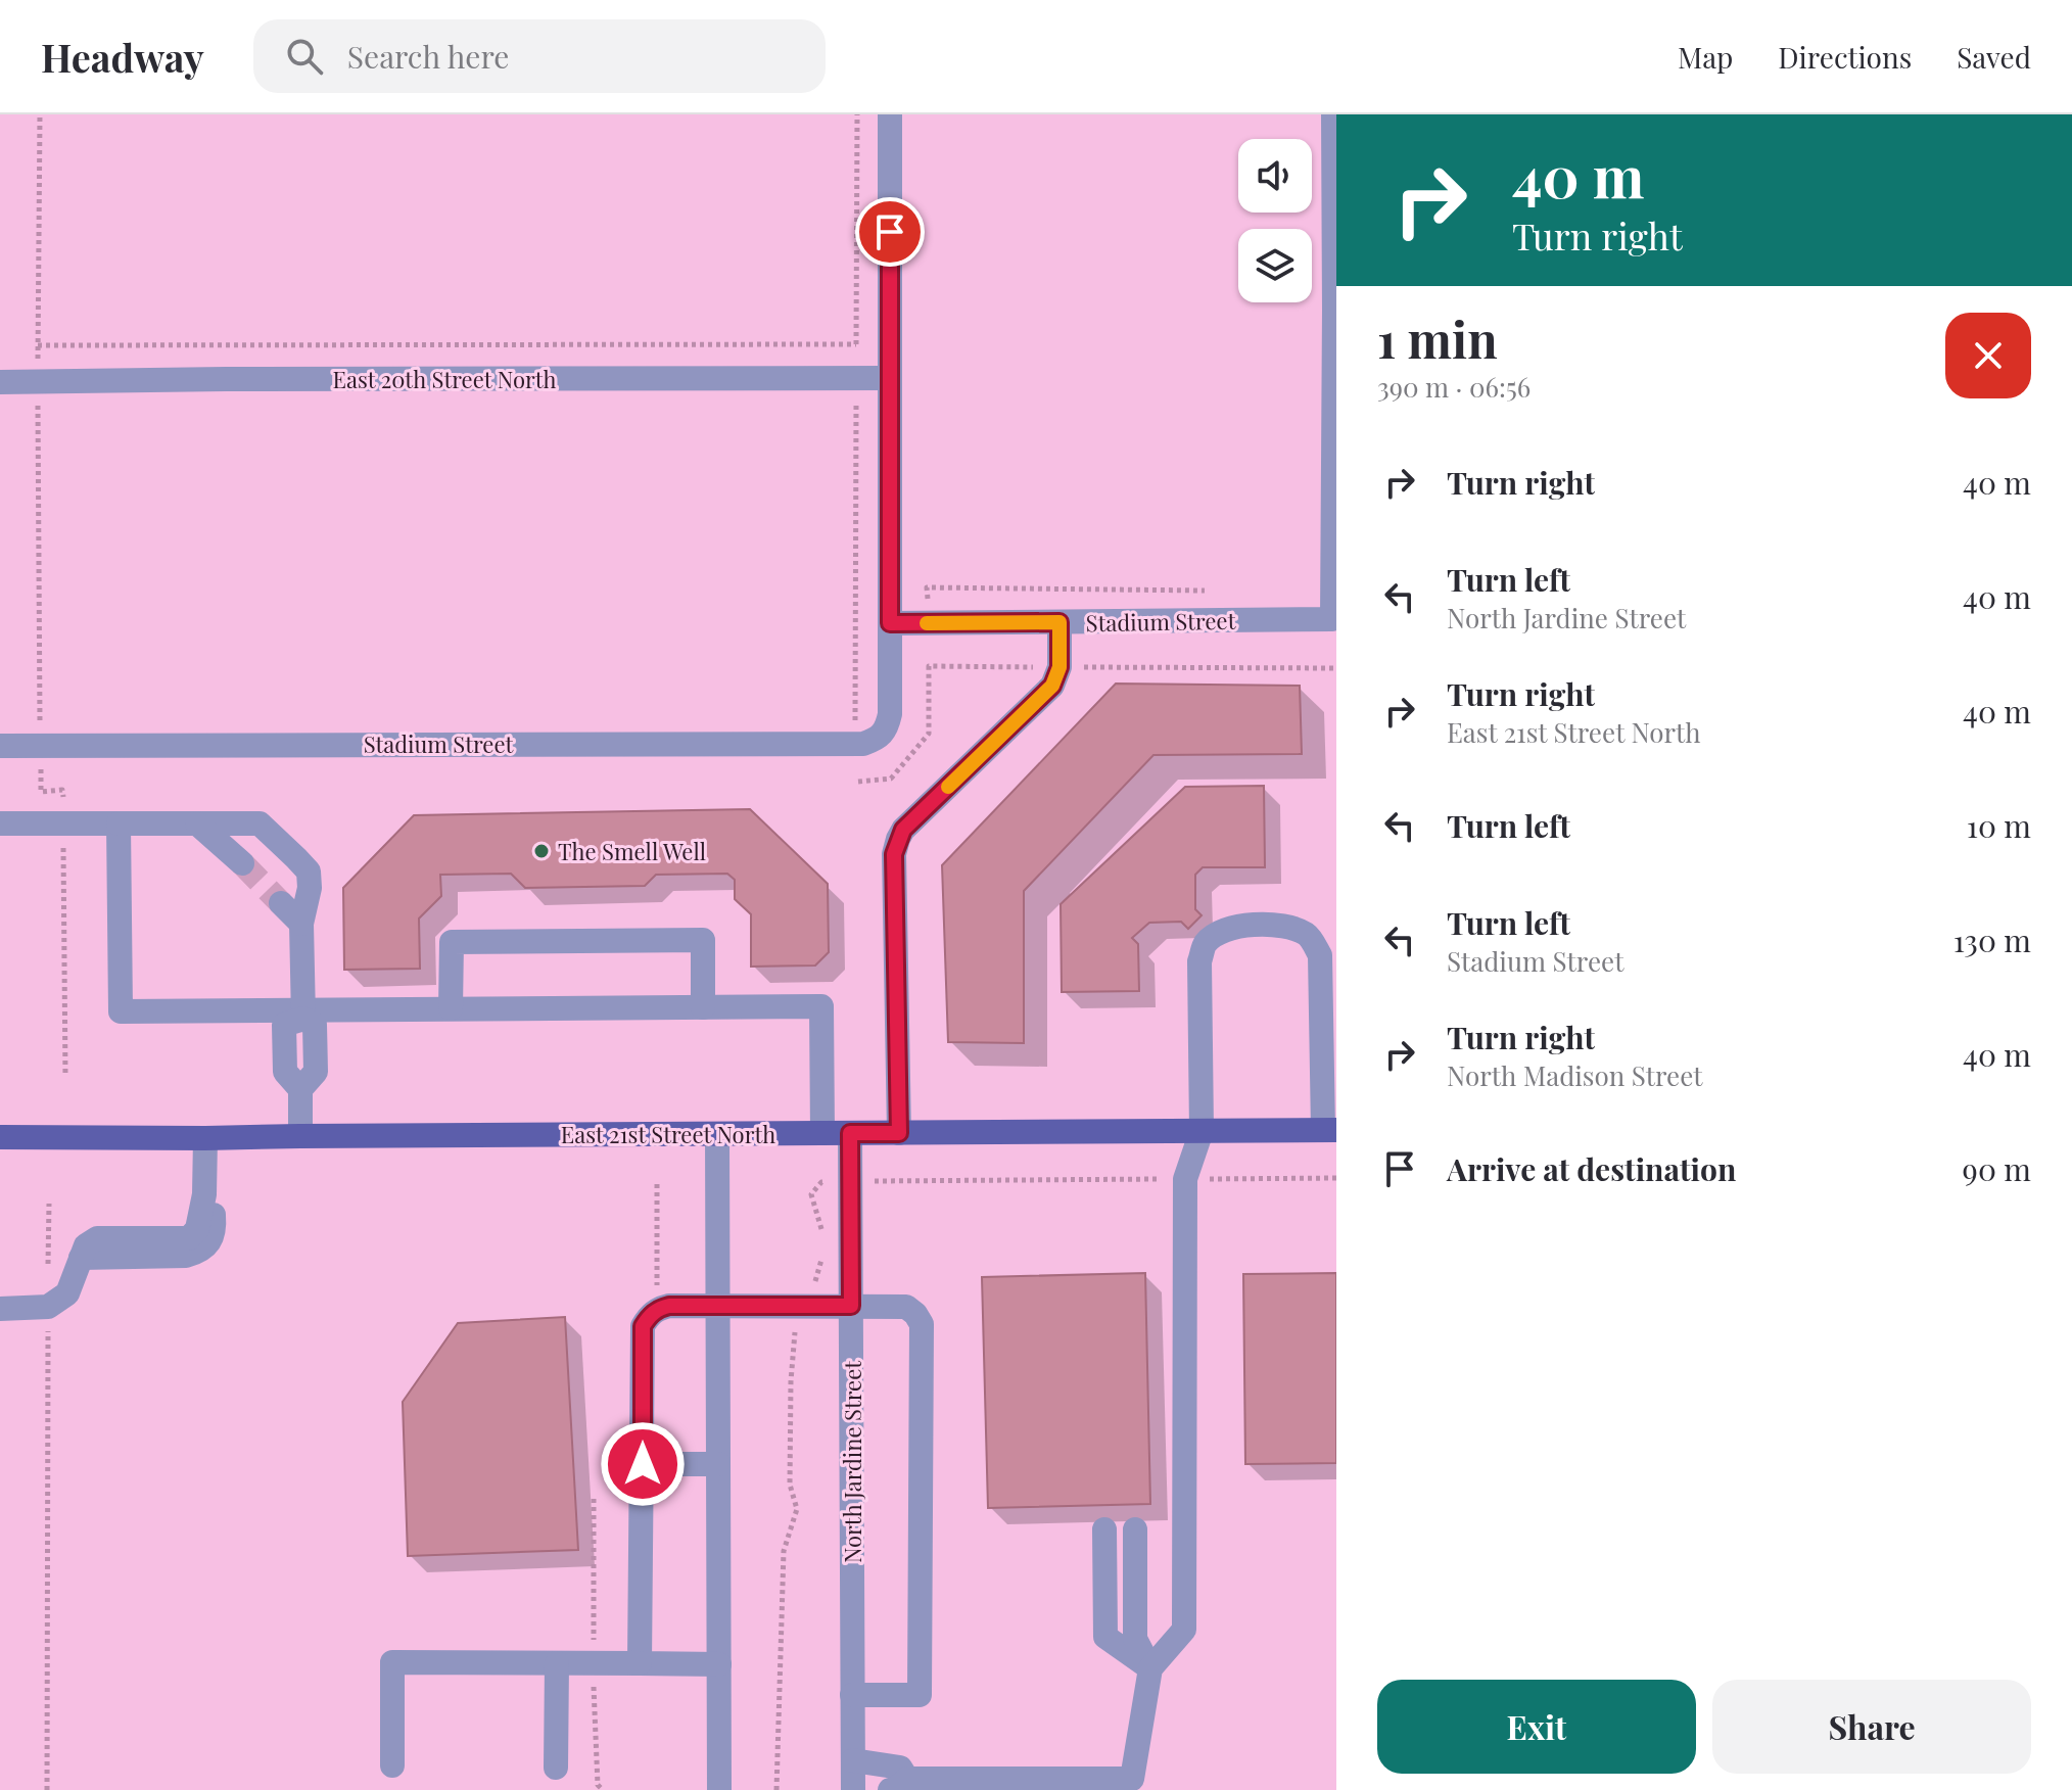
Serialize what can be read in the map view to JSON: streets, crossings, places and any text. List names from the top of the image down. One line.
{"streets":{"main road":["East 21st Street North"],"street":["East 20th Street North","Stadium Street","North Jardine Street"]},"crossings":[["East 21st Street North","North Jardine Street"]],"places":["The Smell Well"],"page":{"header":"Headway","search":"Search here","nav":["Map","Directions","Saved"],"turn":["40 m","Turn right"],"heading":["1 min","390 m · 06:56"],"list":[{"name":"Turn right","value":"40 m"},{"name":"Turn left","note":"North Jardine Street","value":"40 m"},{"name":"Turn right","note":"East 21st Street North","value":"40 m"},{"name":"Turn left","value":"10 m"},{"name":"Turn left","note":"Stadium Street","value":"130 m"},{"name":"Turn right","note":"North Madison Street","value":"40 m"},{"name":"Arrive at destination","value":"90 m"}],"buttons":["Exit","Share"]}}
